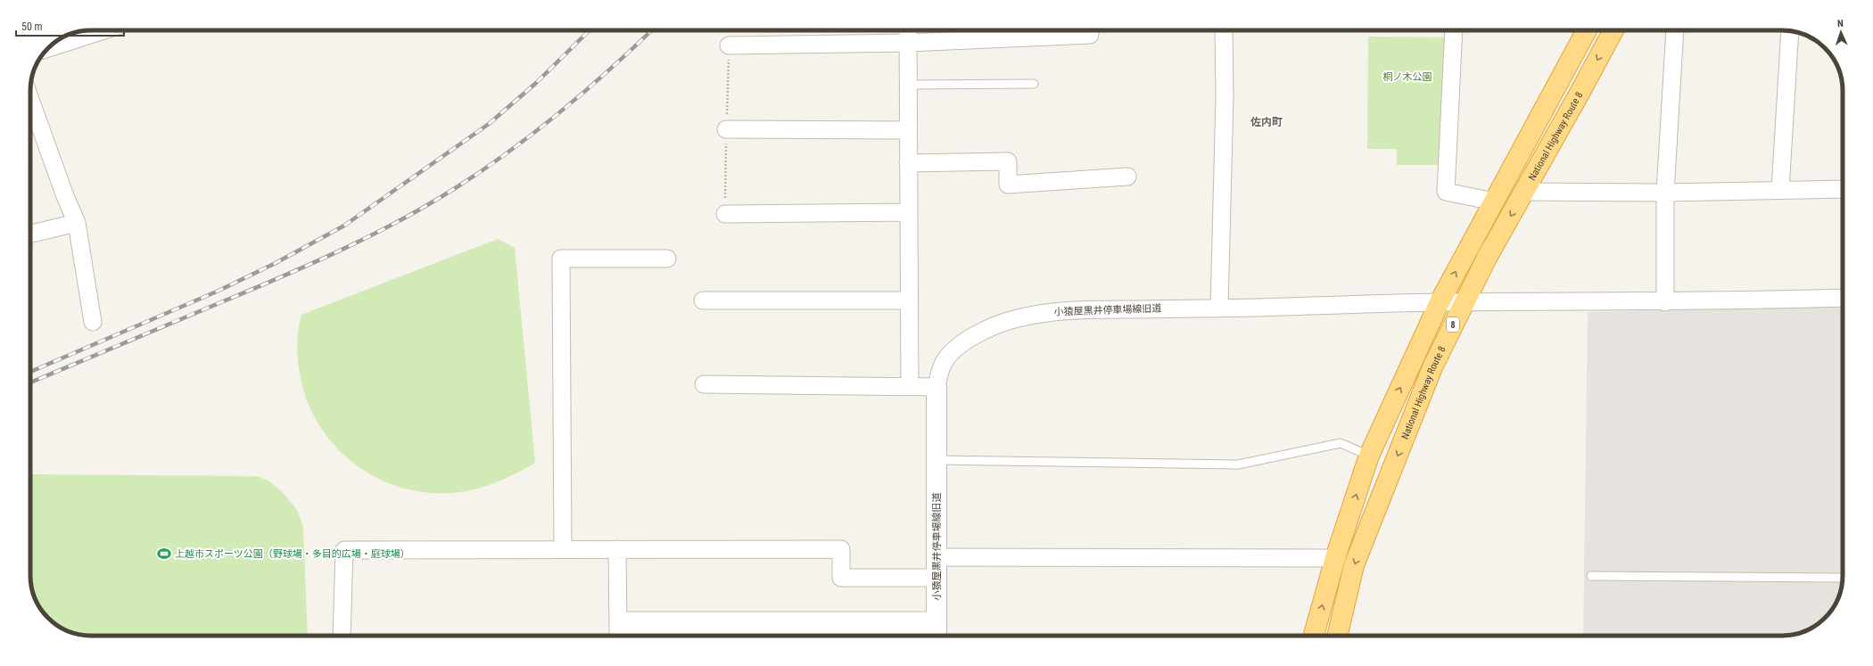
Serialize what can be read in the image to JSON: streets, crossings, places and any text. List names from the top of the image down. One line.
{"streets":{"highway":["National Highway Route 8","8"],"street":["小猿屋黒井停車場線旧道"]},"crossings":[["National Highway Route 8","小猿屋黒井停車場線旧道"],["小猿屋黒井停車場線旧道","8"]],"districts":["佐内町"],"parks":["桐ノ木公園"],"places":{"sports":["上越市スポーツ公園（野球場・多目的広場・庭球場）"]},"scale_bar":"50 m","north":"top"}
